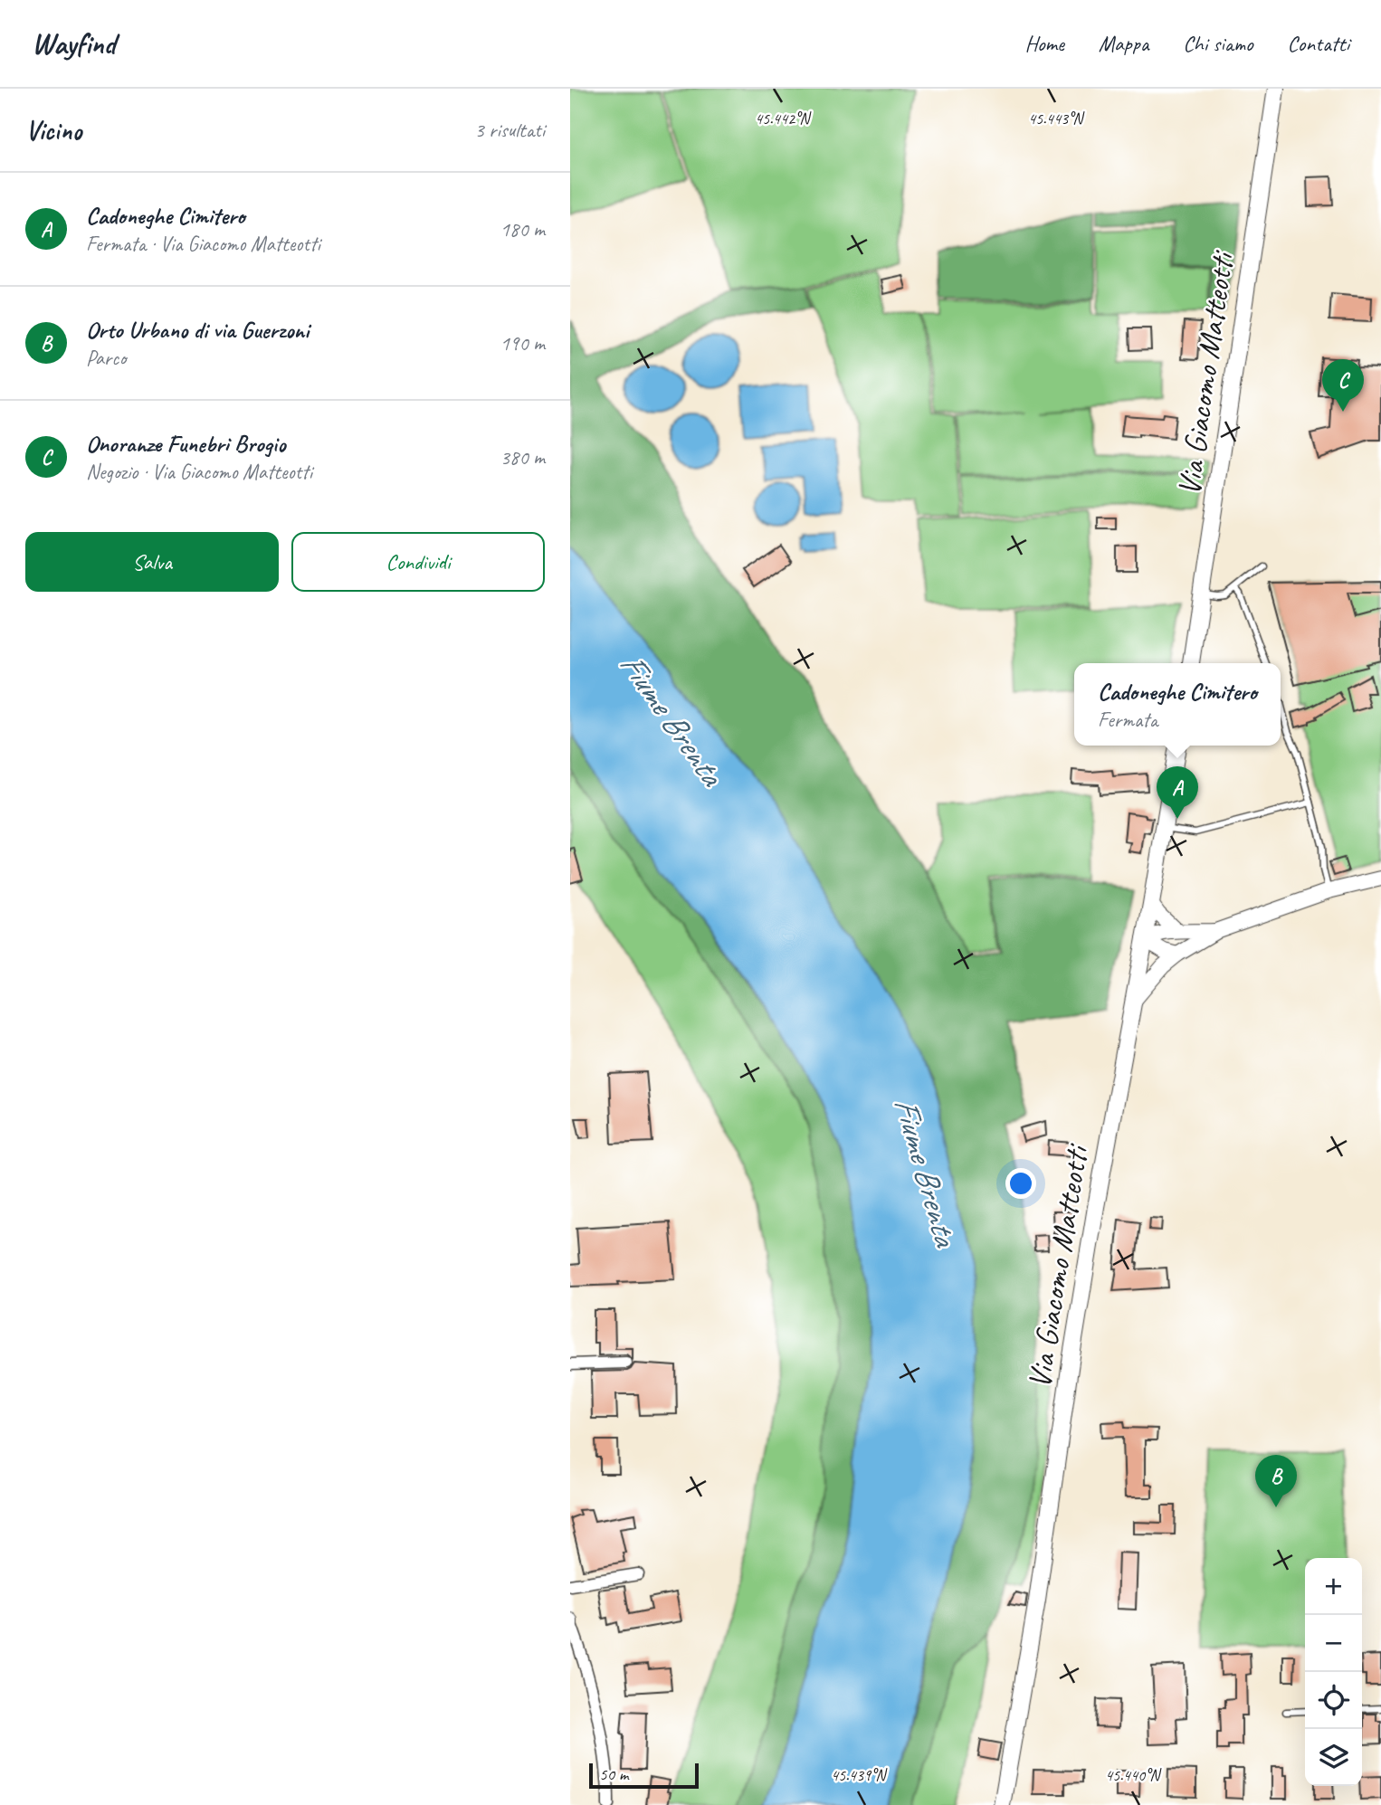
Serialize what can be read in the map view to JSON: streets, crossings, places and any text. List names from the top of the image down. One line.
{"streets":{"main road":["Via Giacomo Matteotti"]},"water":["Fiume Brenta"],"scale_bar":"50 m","page":{"header":"Wayfind","nav":["Home","Mappa","Chi siamo","Contatti"],"heading":["Vicino","3 risultati"],"list":[{"mark":"A","name":"Cadoneghe Cimitero","note":"Fermata · Via Giacomo Matteotti","value":"180 m"},{"mark":"B","name":"Orto Urbano di via Guerzoni","note":"Parco","value":"190 m"},{"mark":"C","name":"Onoranze Funebri Brogio","note":"Negozio · Via Giacomo Matteotti","value":"380 m"}],"pins":["C","A","B"],"buttons":["Salva","Condividi"],"popup":["Cadoneghe Cimitero","Fermata"],"map_buttons":["+","−"],"scale":"50 m"},"coordinates":["45.442°N","45.443°N","45.439°N","45.440°N"]}
